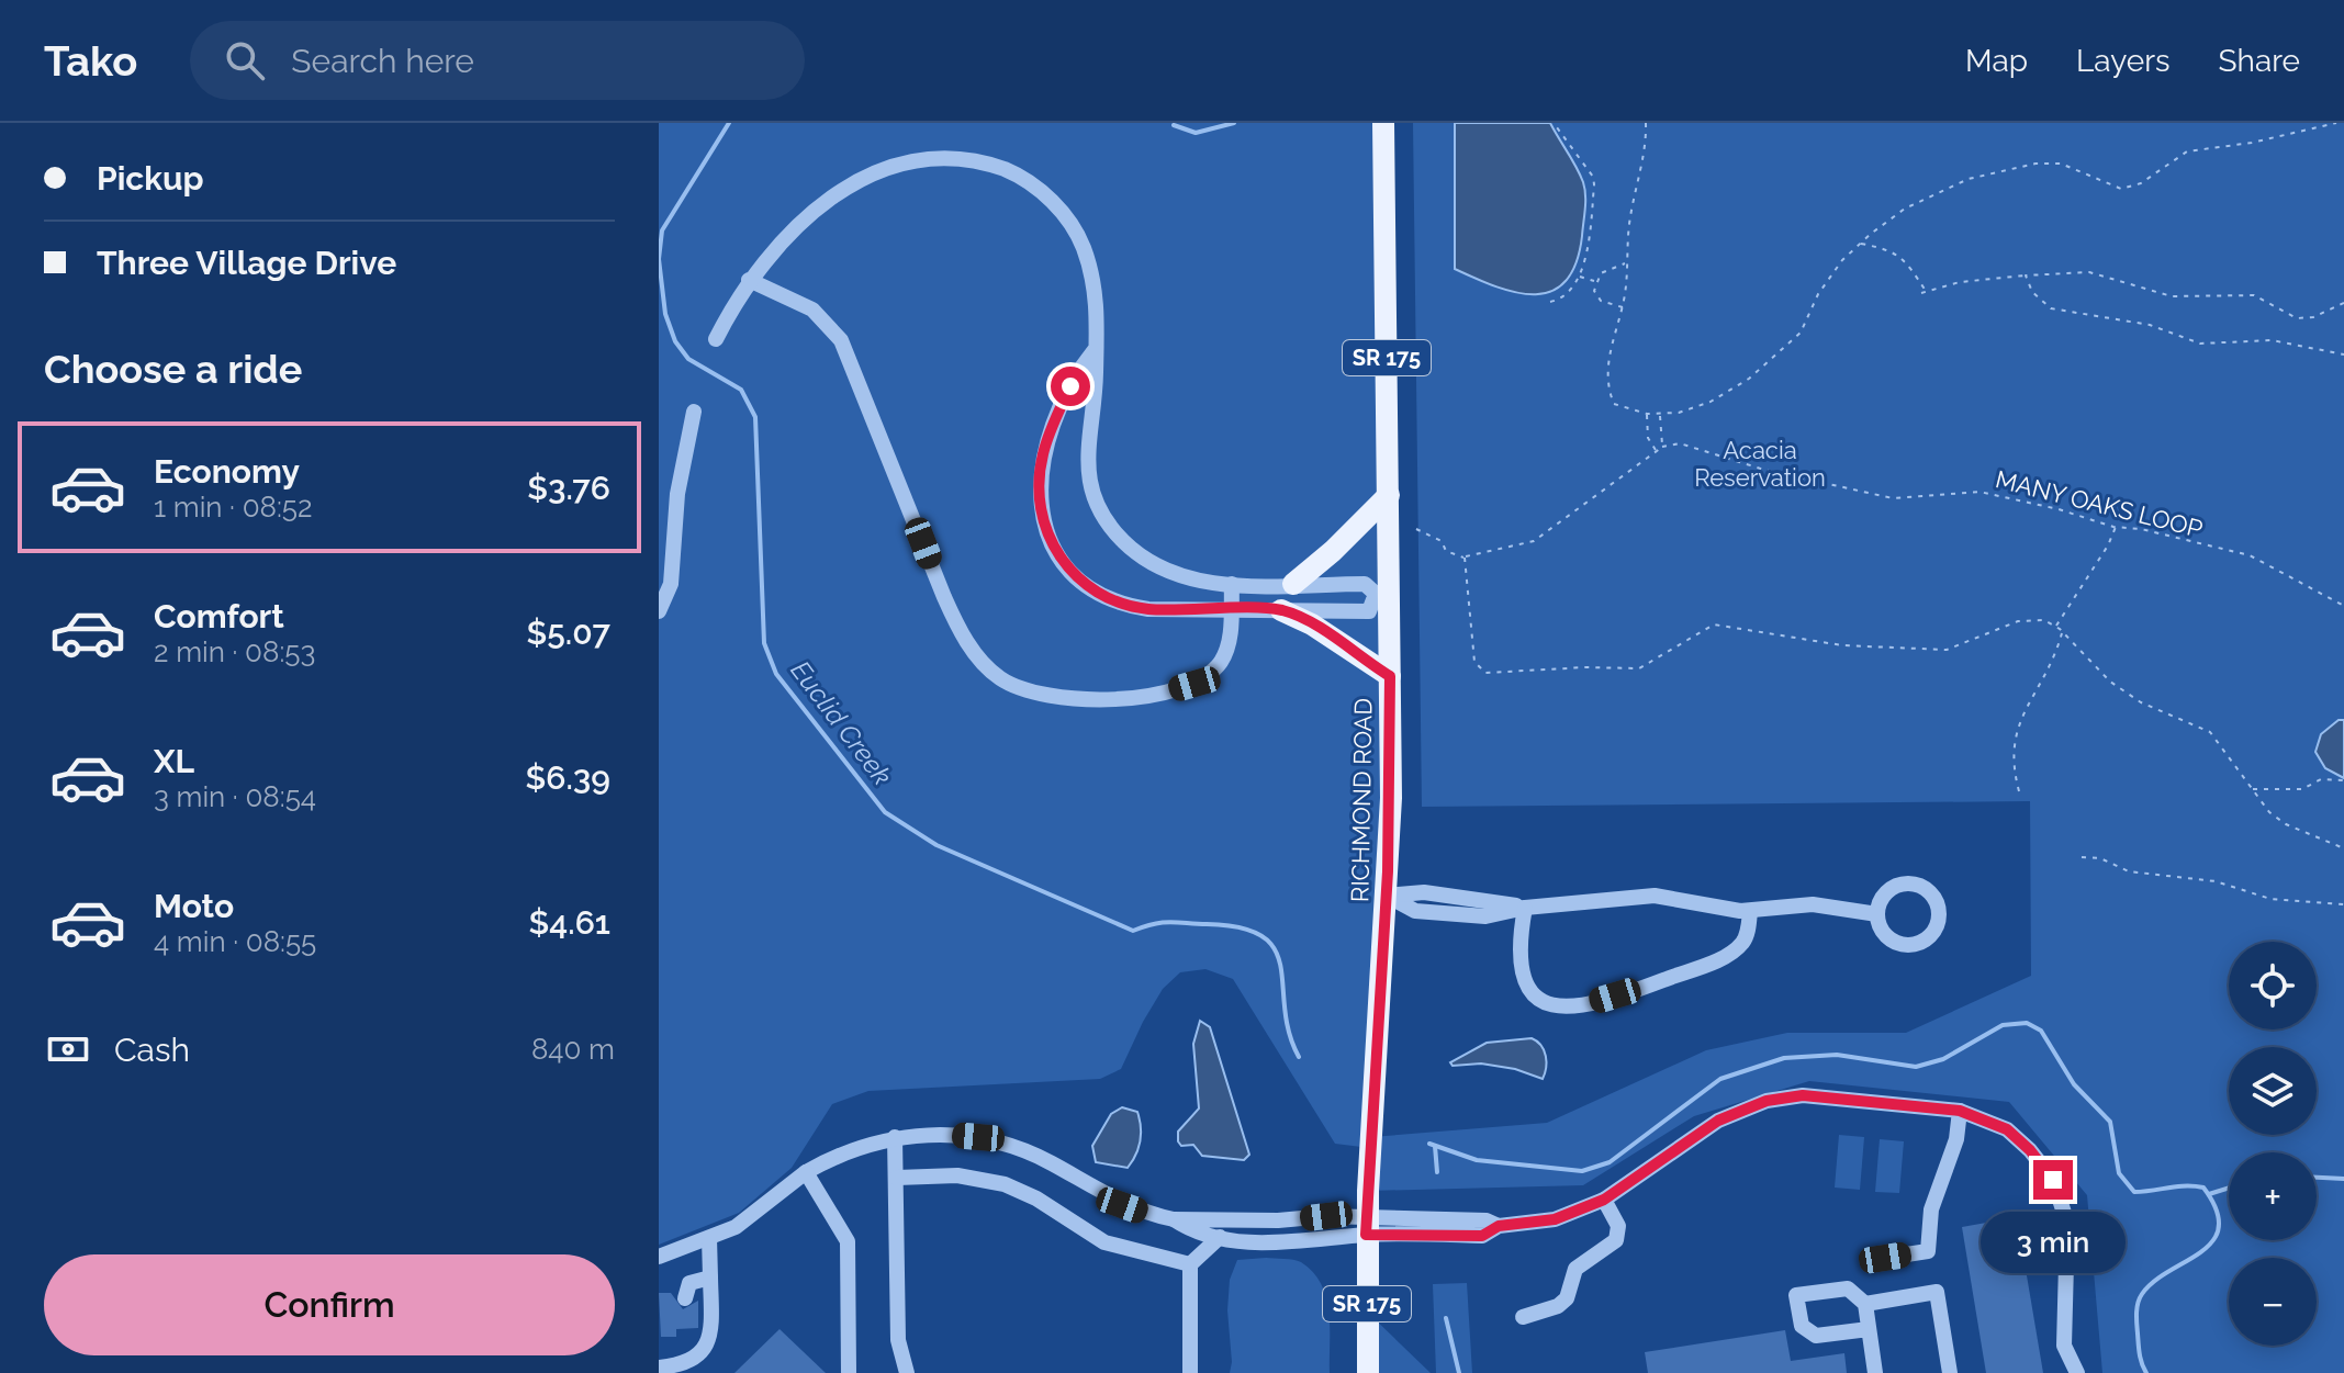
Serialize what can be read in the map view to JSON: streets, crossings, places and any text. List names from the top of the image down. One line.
{"streets":{"main road":["SR 175","RICHMOND ROAD"],"path":["MANY OAKS LOOP"]},"water":["Euclid Creek"],"parks":["Acacia Reservation"],"page":{"header":"Tako","search":"Search here","nav":["Map","Layers","Share"],"banner":["Pickup","Three Village Drive"],"heading":"Choose a ride","list":[{"name":"Economy","note":"1 min · 08:52","value":"$3.76"},{"name":"Comfort","note":"2 min · 08:53","value":"$5.07"},{"name":"XL","note":"3 min · 08:54","value":"$6.39"},{"name":"Moto","note":"4 min · 08:55","value":"$4.61"}],"map_buttons":["+","−"],"pay":["Cash","840 m"],"bubble":"3 min","buttons":"Confirm"}}
